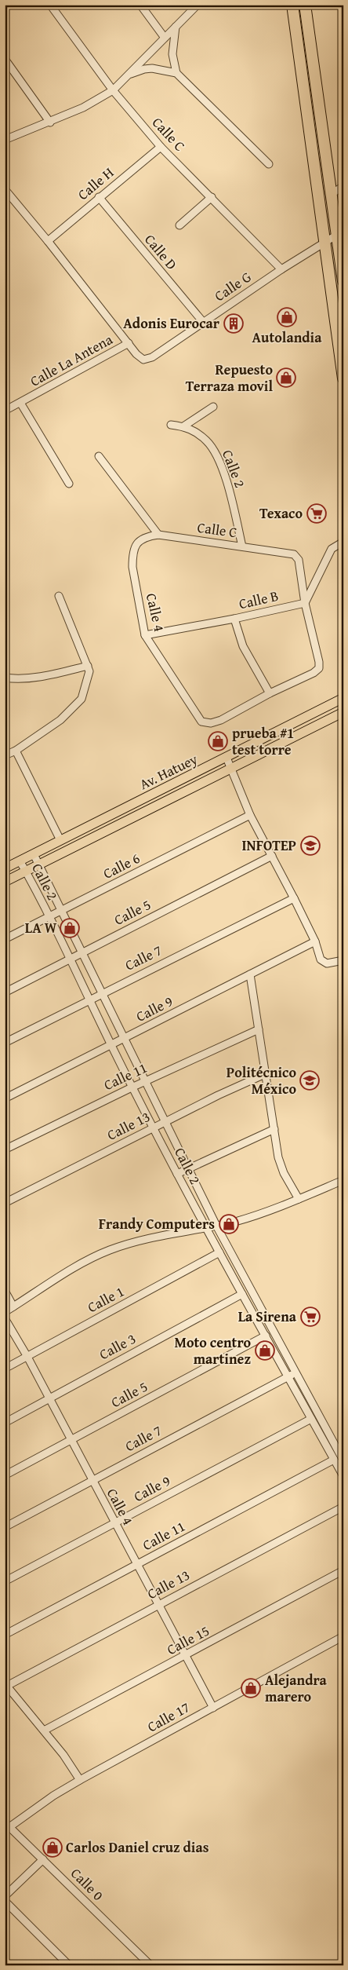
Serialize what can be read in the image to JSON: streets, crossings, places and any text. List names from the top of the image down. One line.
{"streets":{"main road":["Av. Hatuey"],"street":["Calle C","Calle H","Calle D","Calle G","Calle La Antena","Calle 2","Calle B","Calle 4","Calle 6","Calle 5","Calle 7","Calle 9","Calle 11","Calle 13","Calle 1","Calle 3","Calle 15","Calle 17","Calle 0"]},"crossings":[["Calle C","Calle H"],["Calle C","Calle G"],["Calle C","Calle 2"],["Calle C","Calle B"],["Calle C","Calle 4"],["Calle H","Calle D"],["Calle D","Calle G"],["Calle G","Calle La Antena"],["Calle 2","Av. Hatuey"],["Calle 2","Calle 6"],["Calle 2","Calle 5"],["Calle 2","Calle 7"],["Calle 2","Calle 9"],["Calle 2","Calle 11"],["Calle 2","Calle 13"],["Calle 2","Calle 1"],["Calle 2","Calle 3"],["Calle B","Calle 4"],["Calle 4","Calle 5"],["Calle 4","Calle 7"],["Calle 4","Calle 9"],["Calle 4","Calle 11"],["Calle 4","Calle 13"],["Calle 4","Calle 1"],["Calle 4","Calle 3"],["Calle 4","Calle 15"],["Calle 4","Calle 17"],["Calle 17","Calle 0"]],"places":{"shop":["Autolandia","Repuesto Terraza movil","prueba #1 test torre","LA W","Frandy Computers","Moto centro martinez","Alejandra marero","Carlos Daniel cruz dias"],"building":["Adonis Eurocar"],"supermarket":["Texaco","La Sirena"],"school or university":["INFOTEP","Politécnico México"]}}
